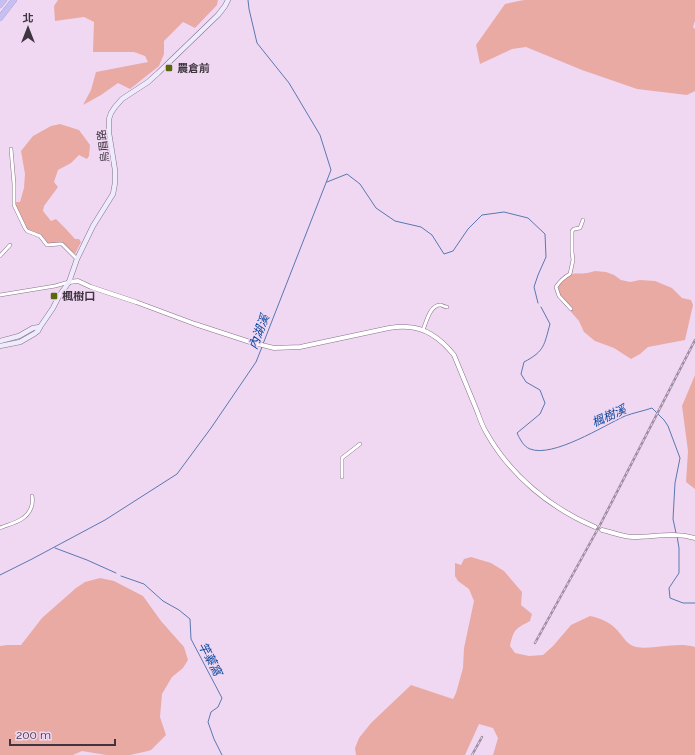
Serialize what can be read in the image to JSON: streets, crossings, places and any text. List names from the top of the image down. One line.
{"streets":{"main road":["烏眉路"]},"water":["內湖溪","楓樹溪","竿蓁窩"],"places":{"transit":["農倉前","楓樹口"]},"scale_bar":"200 m","north":"top"}
